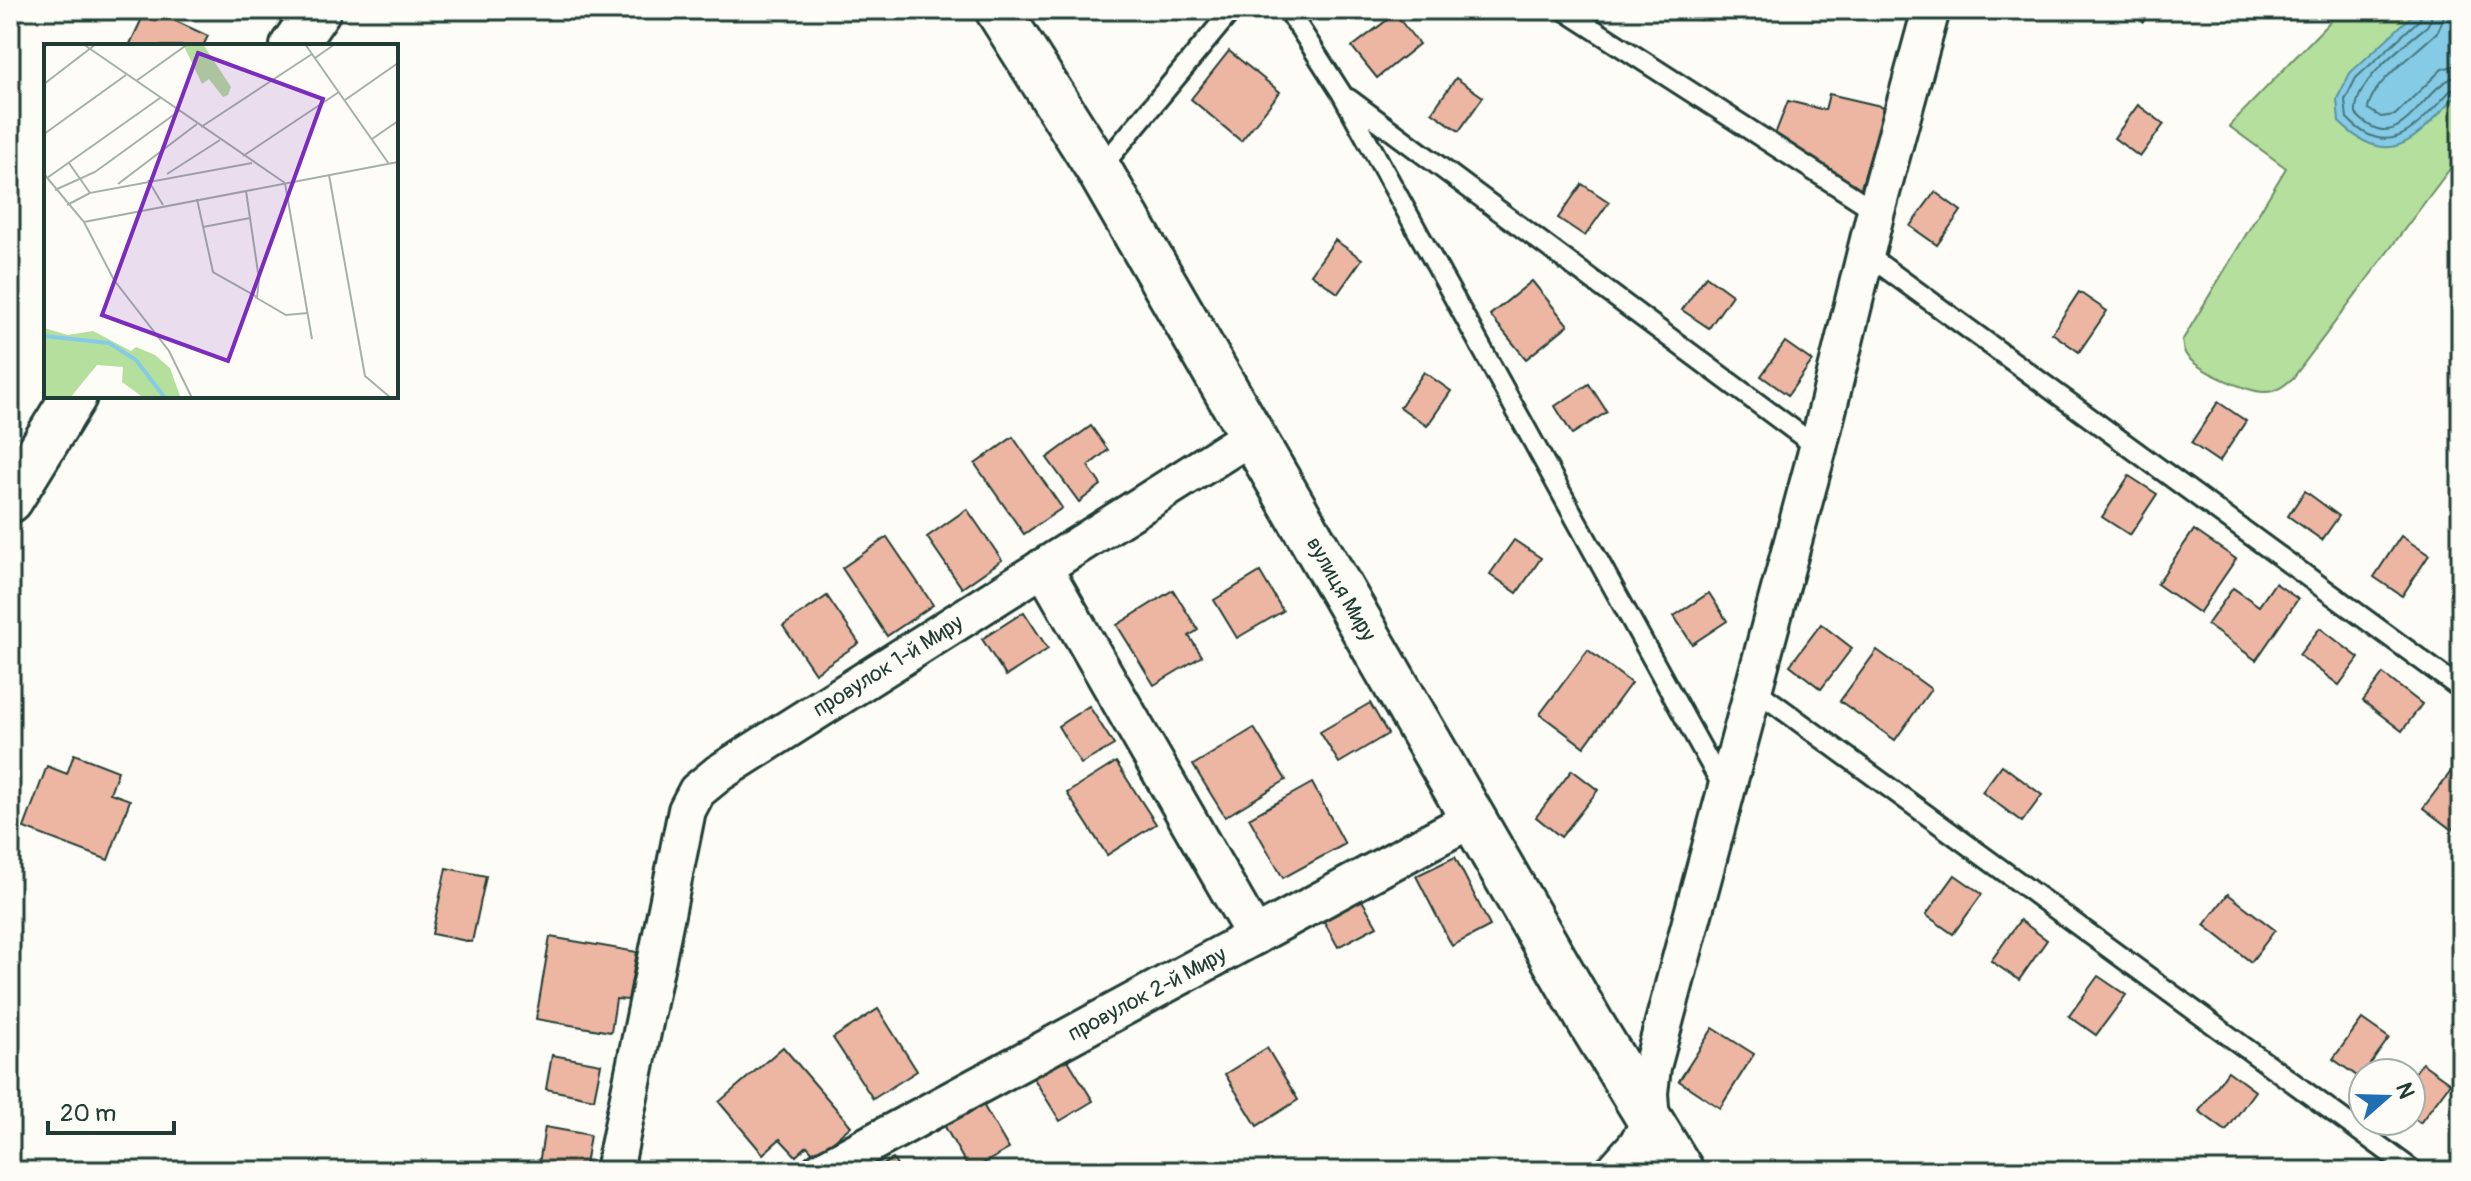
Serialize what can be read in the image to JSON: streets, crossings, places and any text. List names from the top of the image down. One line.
{"streets":{"street":["вулиця Миру","провулок 1-й Миру","провулок 2-й Миру"]},"crossings":[["вулиця Миру","провулок 1-й Миру"],["вулиця Миру","провулок 2-й Миру"]],"scale_bar":"20 m","north":"right"}
